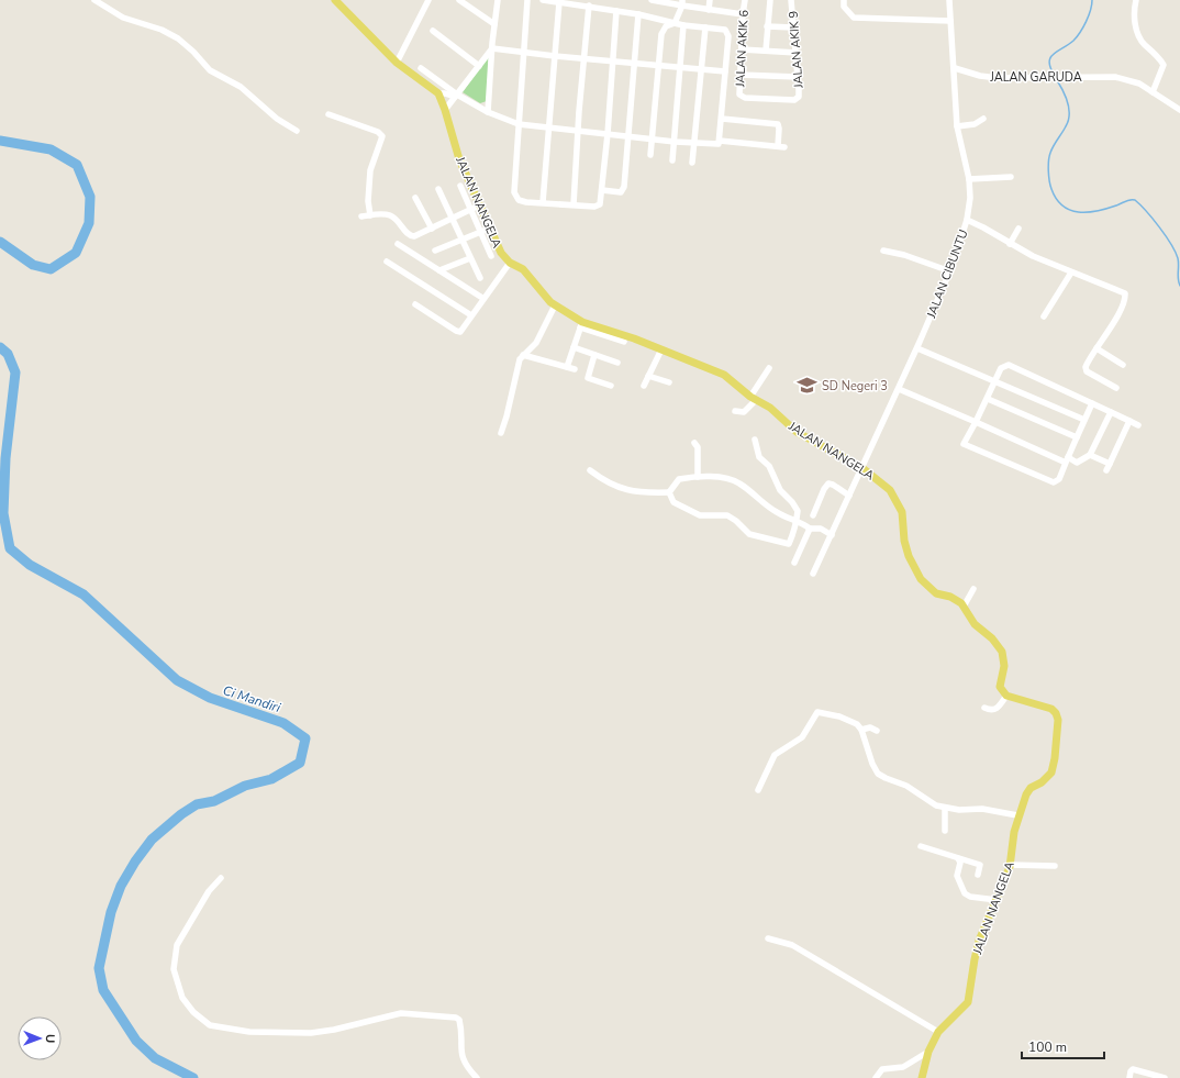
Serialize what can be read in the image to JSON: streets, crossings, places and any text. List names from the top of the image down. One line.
{"streets":{"main road":["JALAN NANGELA"],"street":["JALAN AKIK 6","JALAN AKIK 9","JALAN GARUDA","JALAN CIBUNTU"]},"crossings":[["JALAN AKIK 6","JALAN AKIK 9"],["JALAN GARUDA","JALAN CIBUNTU"],["JALAN NANGELA","JALAN CIBUNTU"]],"water":["Ci Mandiri"],"places":{"school or university":["SD Negeri 3"]},"scale_bar":"100 m","north":"right"}
